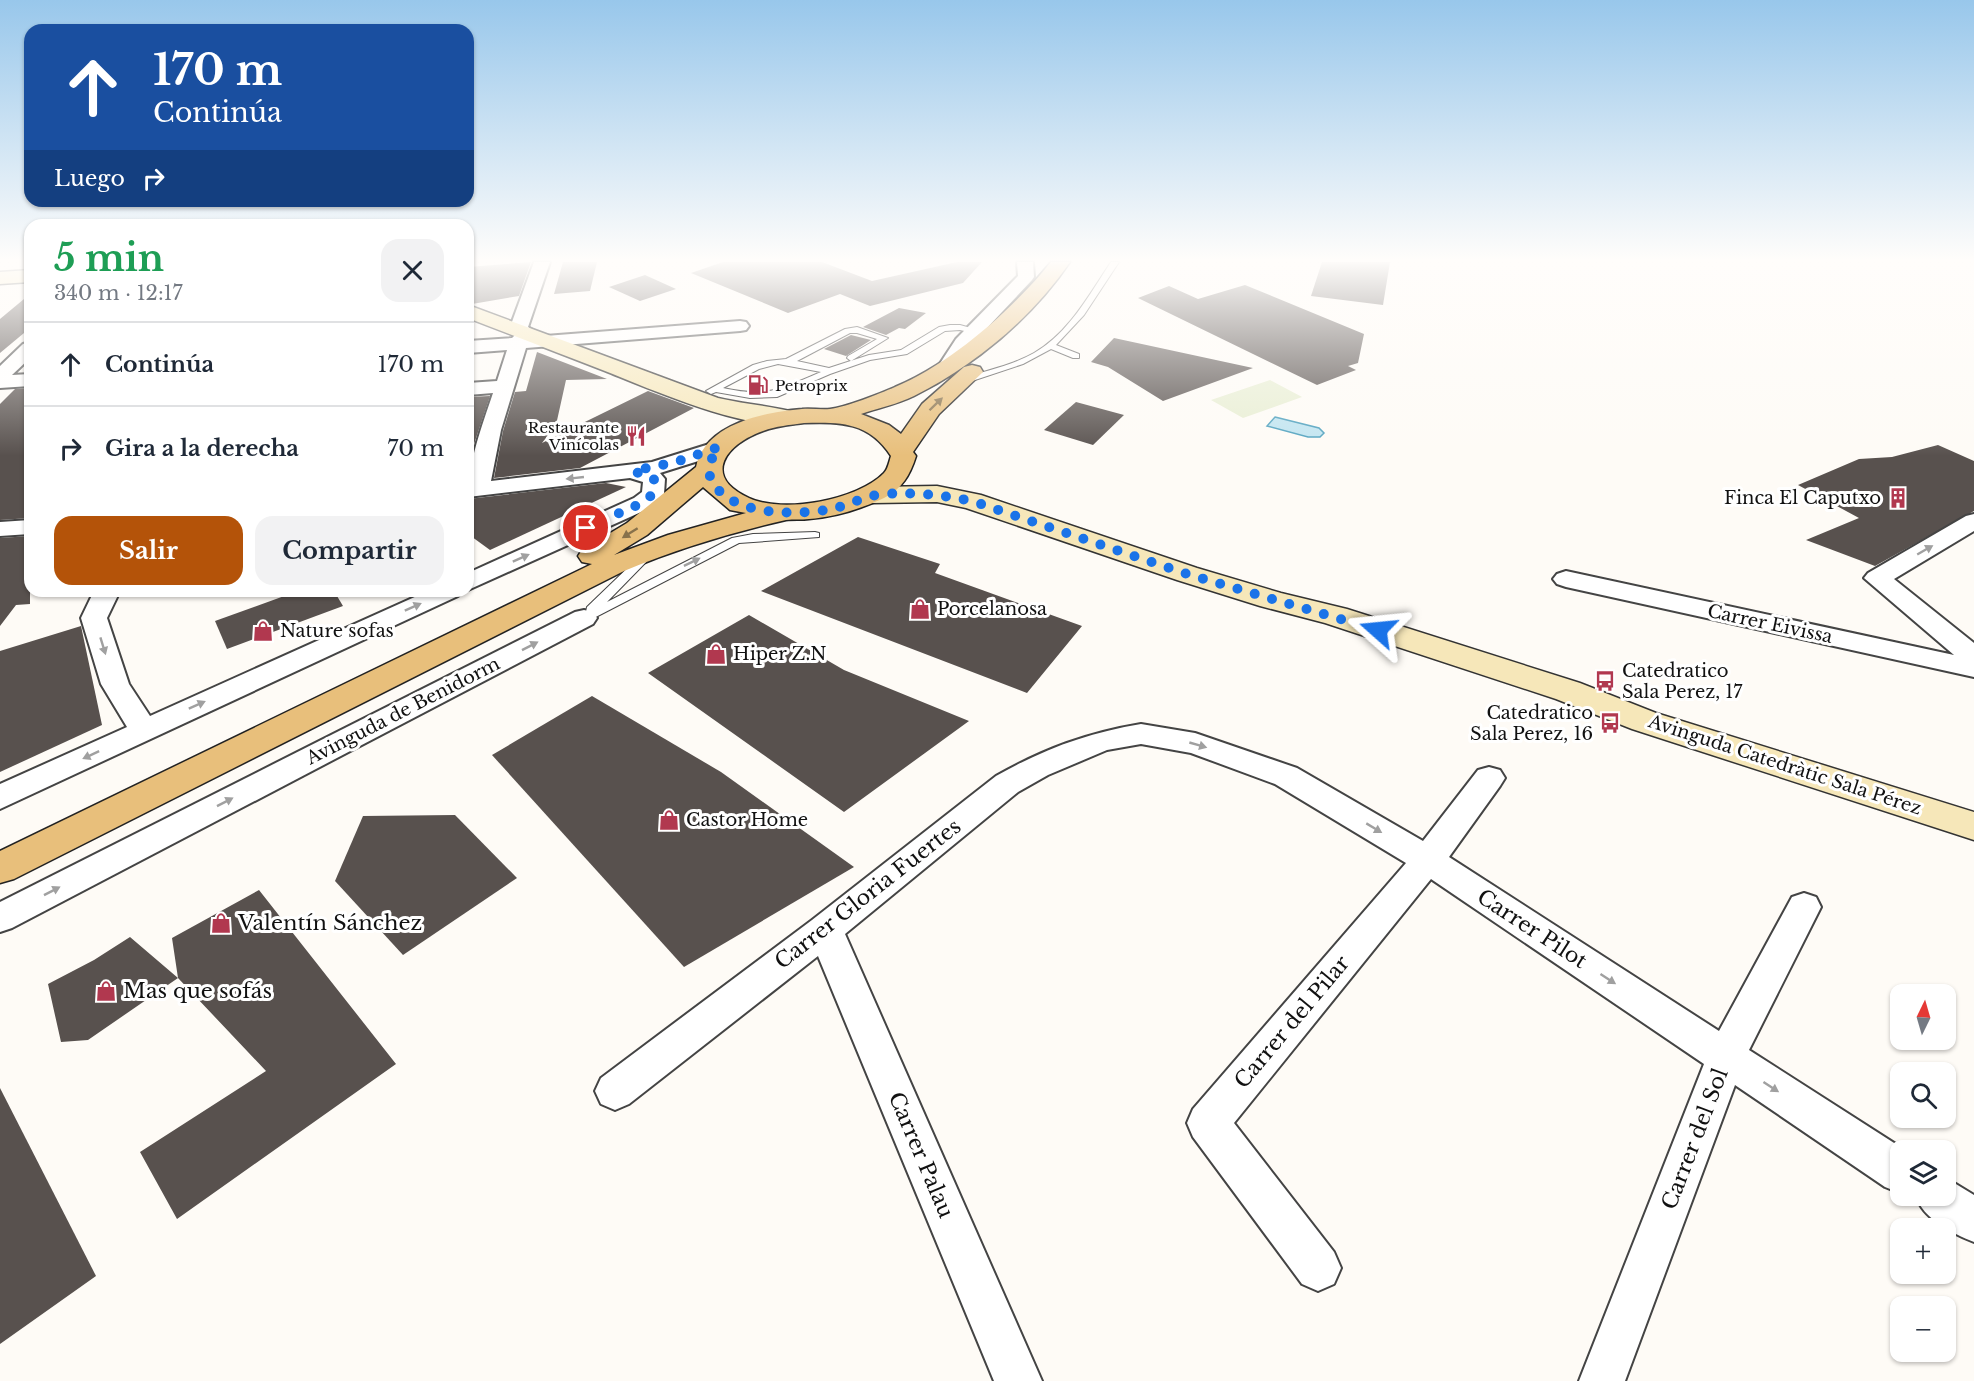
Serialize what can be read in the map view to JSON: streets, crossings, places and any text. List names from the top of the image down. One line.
{"streets":{"street":["Carrer Eivissa","Avinguda de Benidorm","Avinguda Catedràtic Sala Pérez","Carrer Gloria Fuertes","Carrer Pilot","Carrer del Pilar","Carrer del Sol","Carrer Palau"]},"crossings":[["Carrer Gloria Fuertes","Carrer Pilot"],["Carrer Gloria Fuertes","Carrer Palau"],["Carrer Pilot","Carrer del Pilar"],["Carrer Pilot","Carrer del Sol"]],"one_way":["Avinguda de Benidorm","Carrer Pilot"],"places":{"fuel station":["Petroprix"],"restaurant":["Restaurante Vinícolas"],"building":["Finca El Caputxo"],"shop":["Porcelanosa","Nature sofas","Hiper Z.N","Castor Home","Valentín Sánchez","Mas que sofás"],"bus stop":["Catedratico Sala Perez, 17","Catedratico Sala Perez, 16"]},"north":"top","page":{"turn":["170 m","Continúa"],"then":"Luego","heading":["5 min","340 m · 12:17"],"list":[{"name":"Continúa","value":"170 m"},{"name":"Gira a la derecha","value":"70 m"}],"buttons":["Salir","Compartir"],"map_buttons":["+","−"]}}
